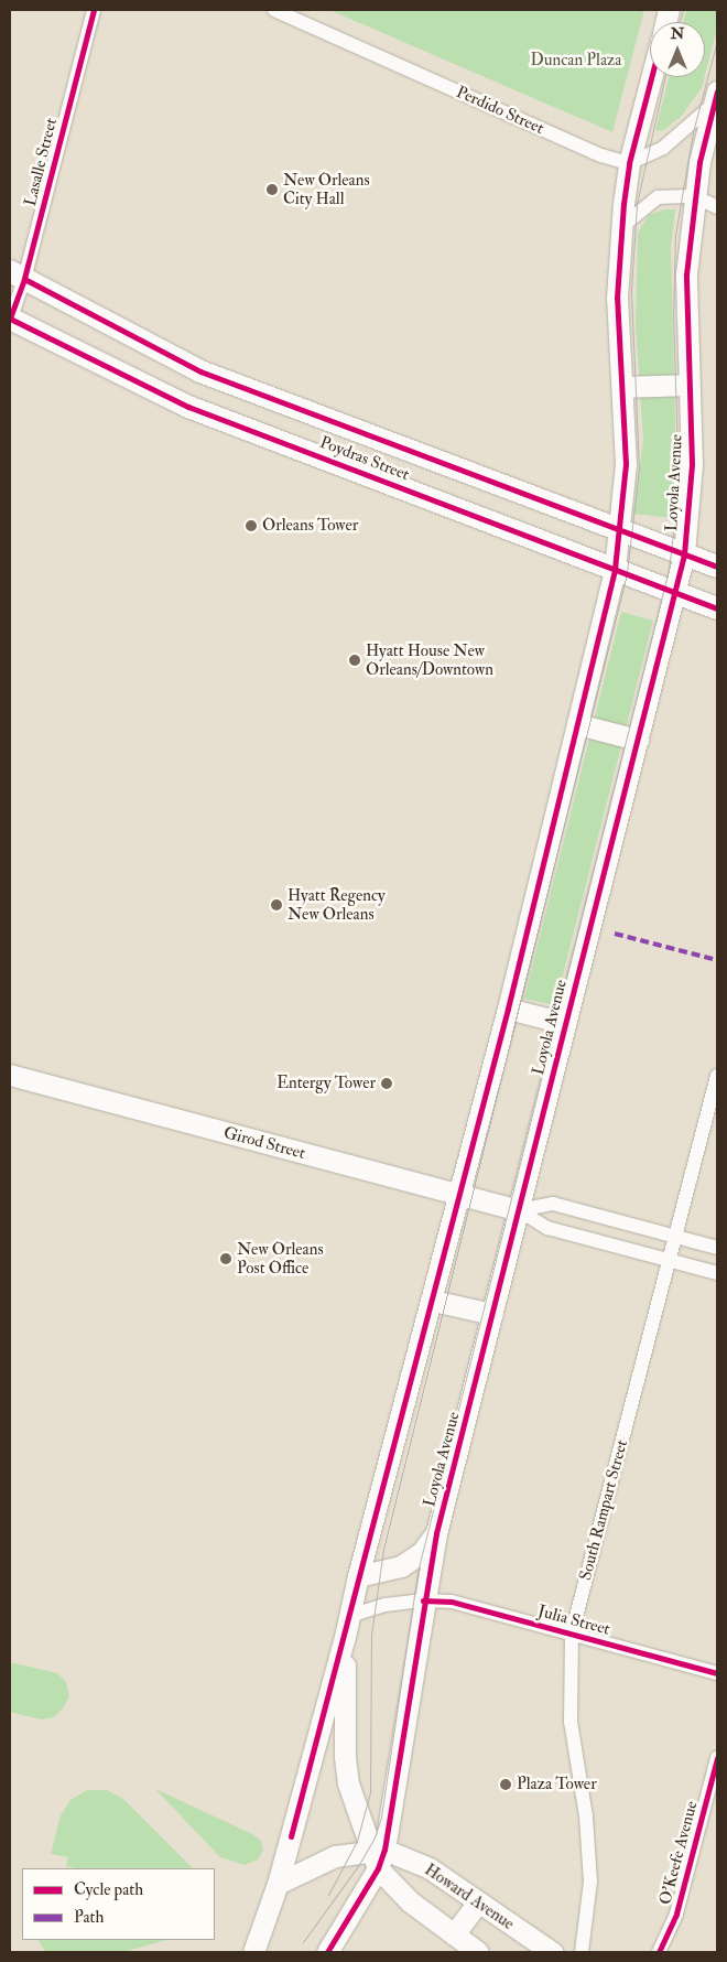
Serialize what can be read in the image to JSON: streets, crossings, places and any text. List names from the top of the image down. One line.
{"streets":{"main road":["Poydras Street","Loyola Avenue","Girod Street","Howard Avenue"],"street":["Perdido Street","Lasalle Street","South Rampart Street","Julia Street","O'Keefe Avenue"]},"crossings":[["Lasalle Street","Poydras Street"],["Poydras Street","Loyola Avenue"],["Loyola Avenue","Girod Street"],["Loyola Avenue","Julia Street"],["Loyola Avenue","Howard Avenue"],["Girod Street","South Rampart Street"],["South Rampart Street","Julia Street"]],"parks":["Duncan Plaza"],"places":["New Orleans City Hall","Orleans Tower","Hyatt House New Orleans/Downtown","Hyatt Regency New Orleans","Entergy Tower","New Orleans Post Office","Plaza Tower"],"legend":["Cycle path","Path"],"north":"top"}
